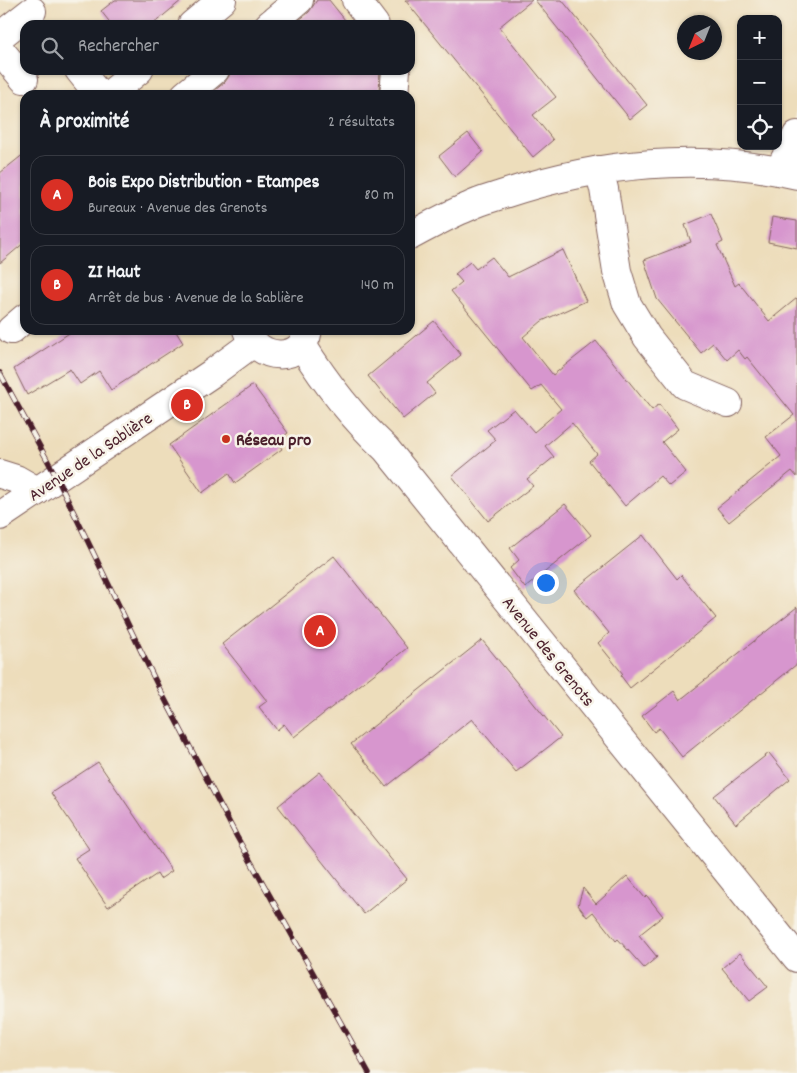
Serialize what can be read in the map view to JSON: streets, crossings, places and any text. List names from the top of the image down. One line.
{"streets":{"street":["Avenue de la Sablière","Avenue des Grenots"]},"places":["Réseau pro"],"north":"bottom left","page":{"map_buttons":["+","−"],"search":"Rechercher","heading":["À proximité","2 résultats"],"list":[{"mark":"A","name":"Bois Expo Distribution - Etampes","note":"Bureaux · Avenue des Grenots","value":"80 m"},{"mark":"B","name":"ZI Haut","note":"Arrêt de bus · Avenue de la Sablière","value":"140 m"}],"pins":["B","A"]}}
